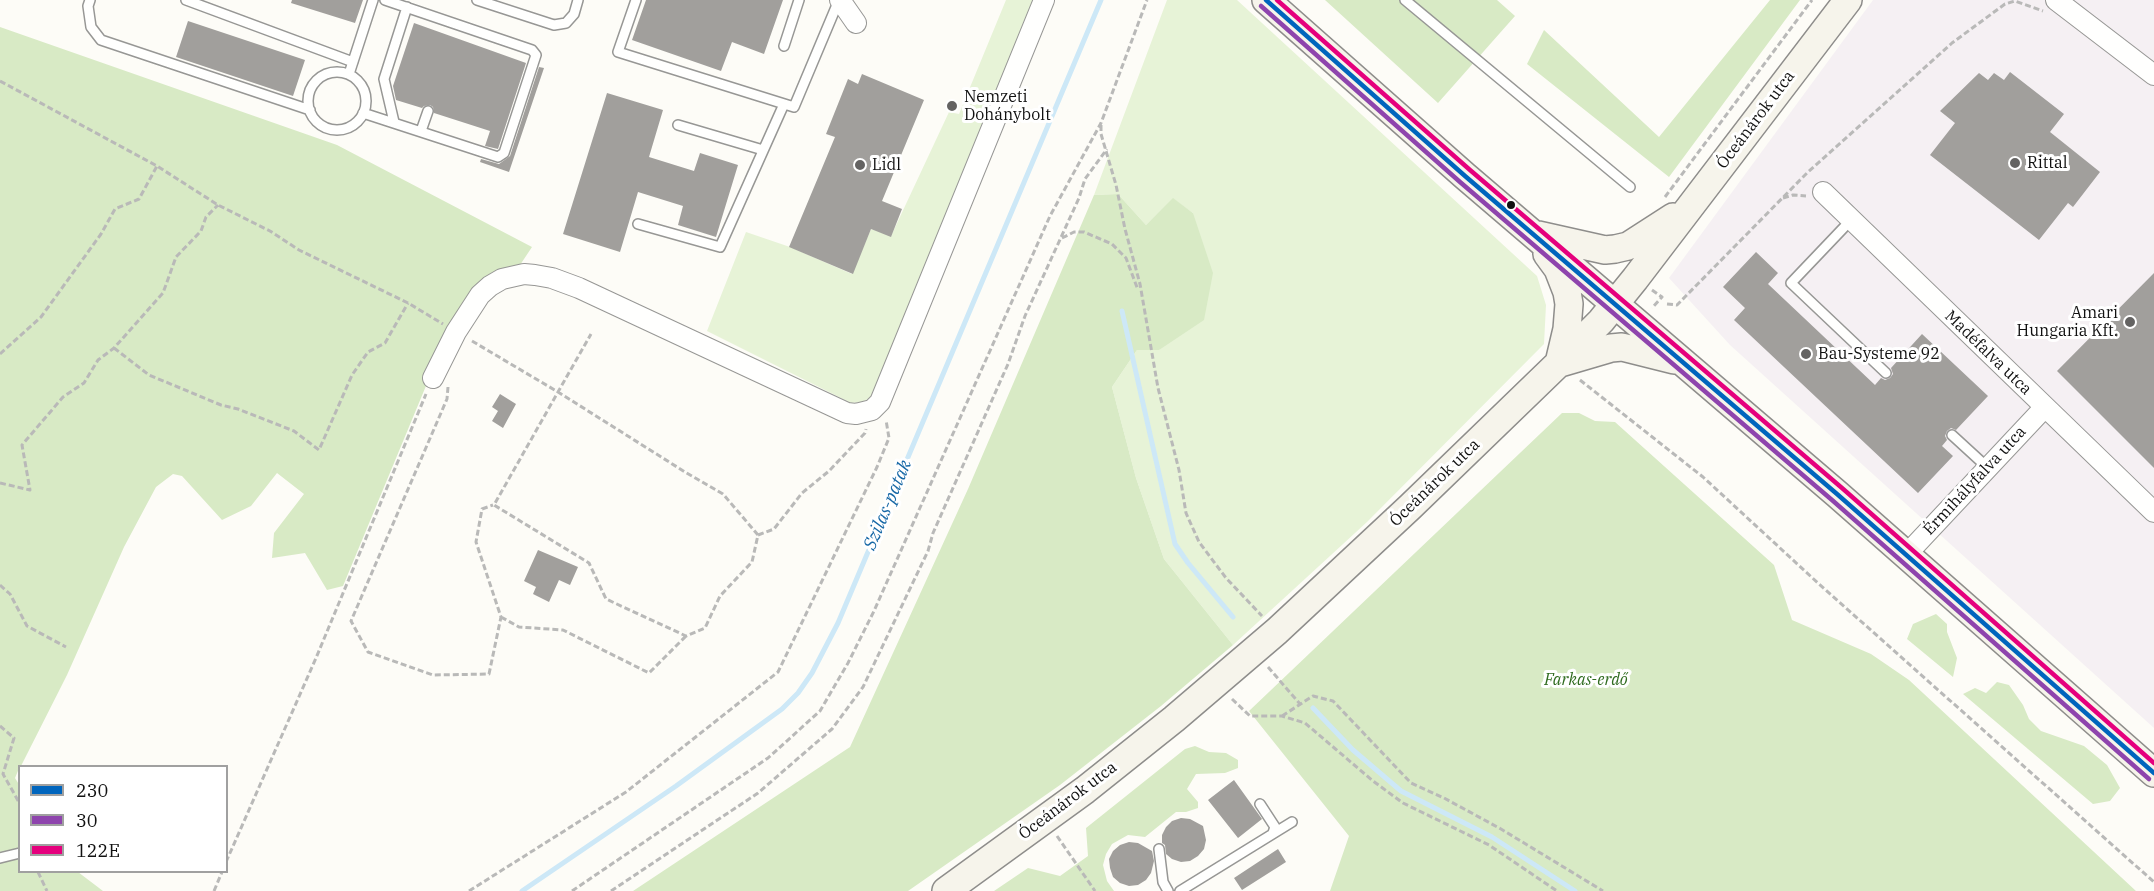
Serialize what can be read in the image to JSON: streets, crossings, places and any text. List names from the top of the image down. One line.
{"streets":{"main road":["Óceánárok utca"],"street":["Madéfalva utca","Érmihályfalva utca"]},"crossings":[["Madéfalva utca","Érmihályfalva utca"]],"water":["Szilas-patak"],"parks":["Farkas-erdő"],"places":["Nemzeti Dohánybolt","Rittal","Lidl","Amari Hungaria Kft.","Bau-Systeme 92"],"lines":["transit line 230","transit line 122E","transit line 30"],"legend":["230","30","122E"]}
